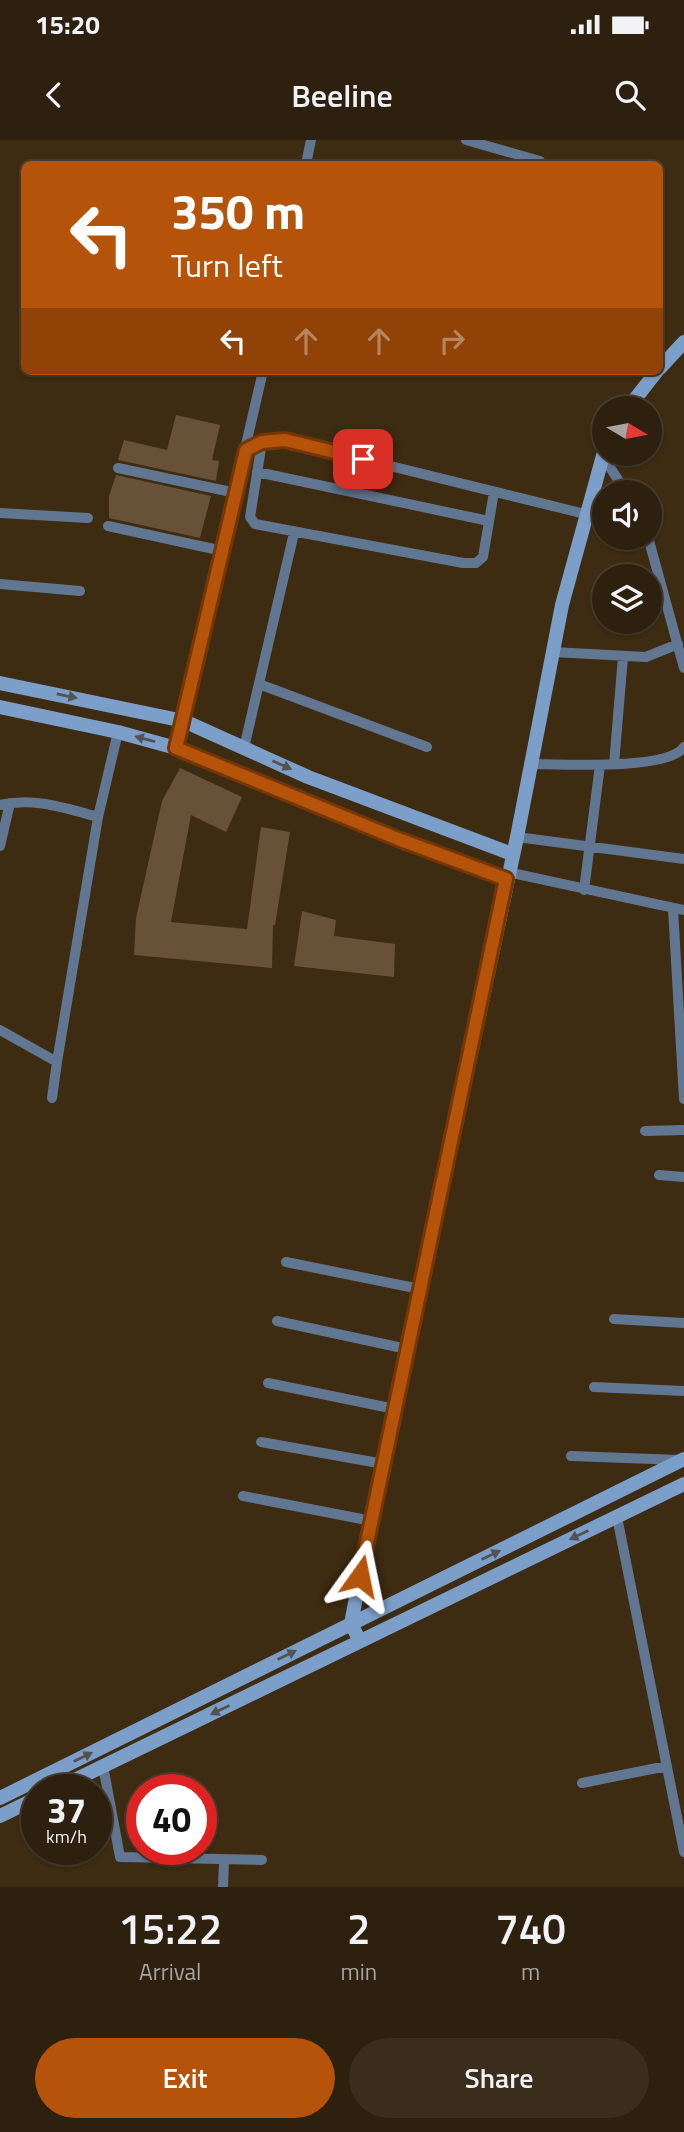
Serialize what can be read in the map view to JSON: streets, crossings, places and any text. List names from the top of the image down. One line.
{"north":"right","page":{"status":"15:20","header":"Beeline","turn":["350 m","Turn left"],"speed":"37 km/h","limit":"40","eta":["15:22","Arrival","2","min","740","m"],"buttons":["Exit","Share"]}}
